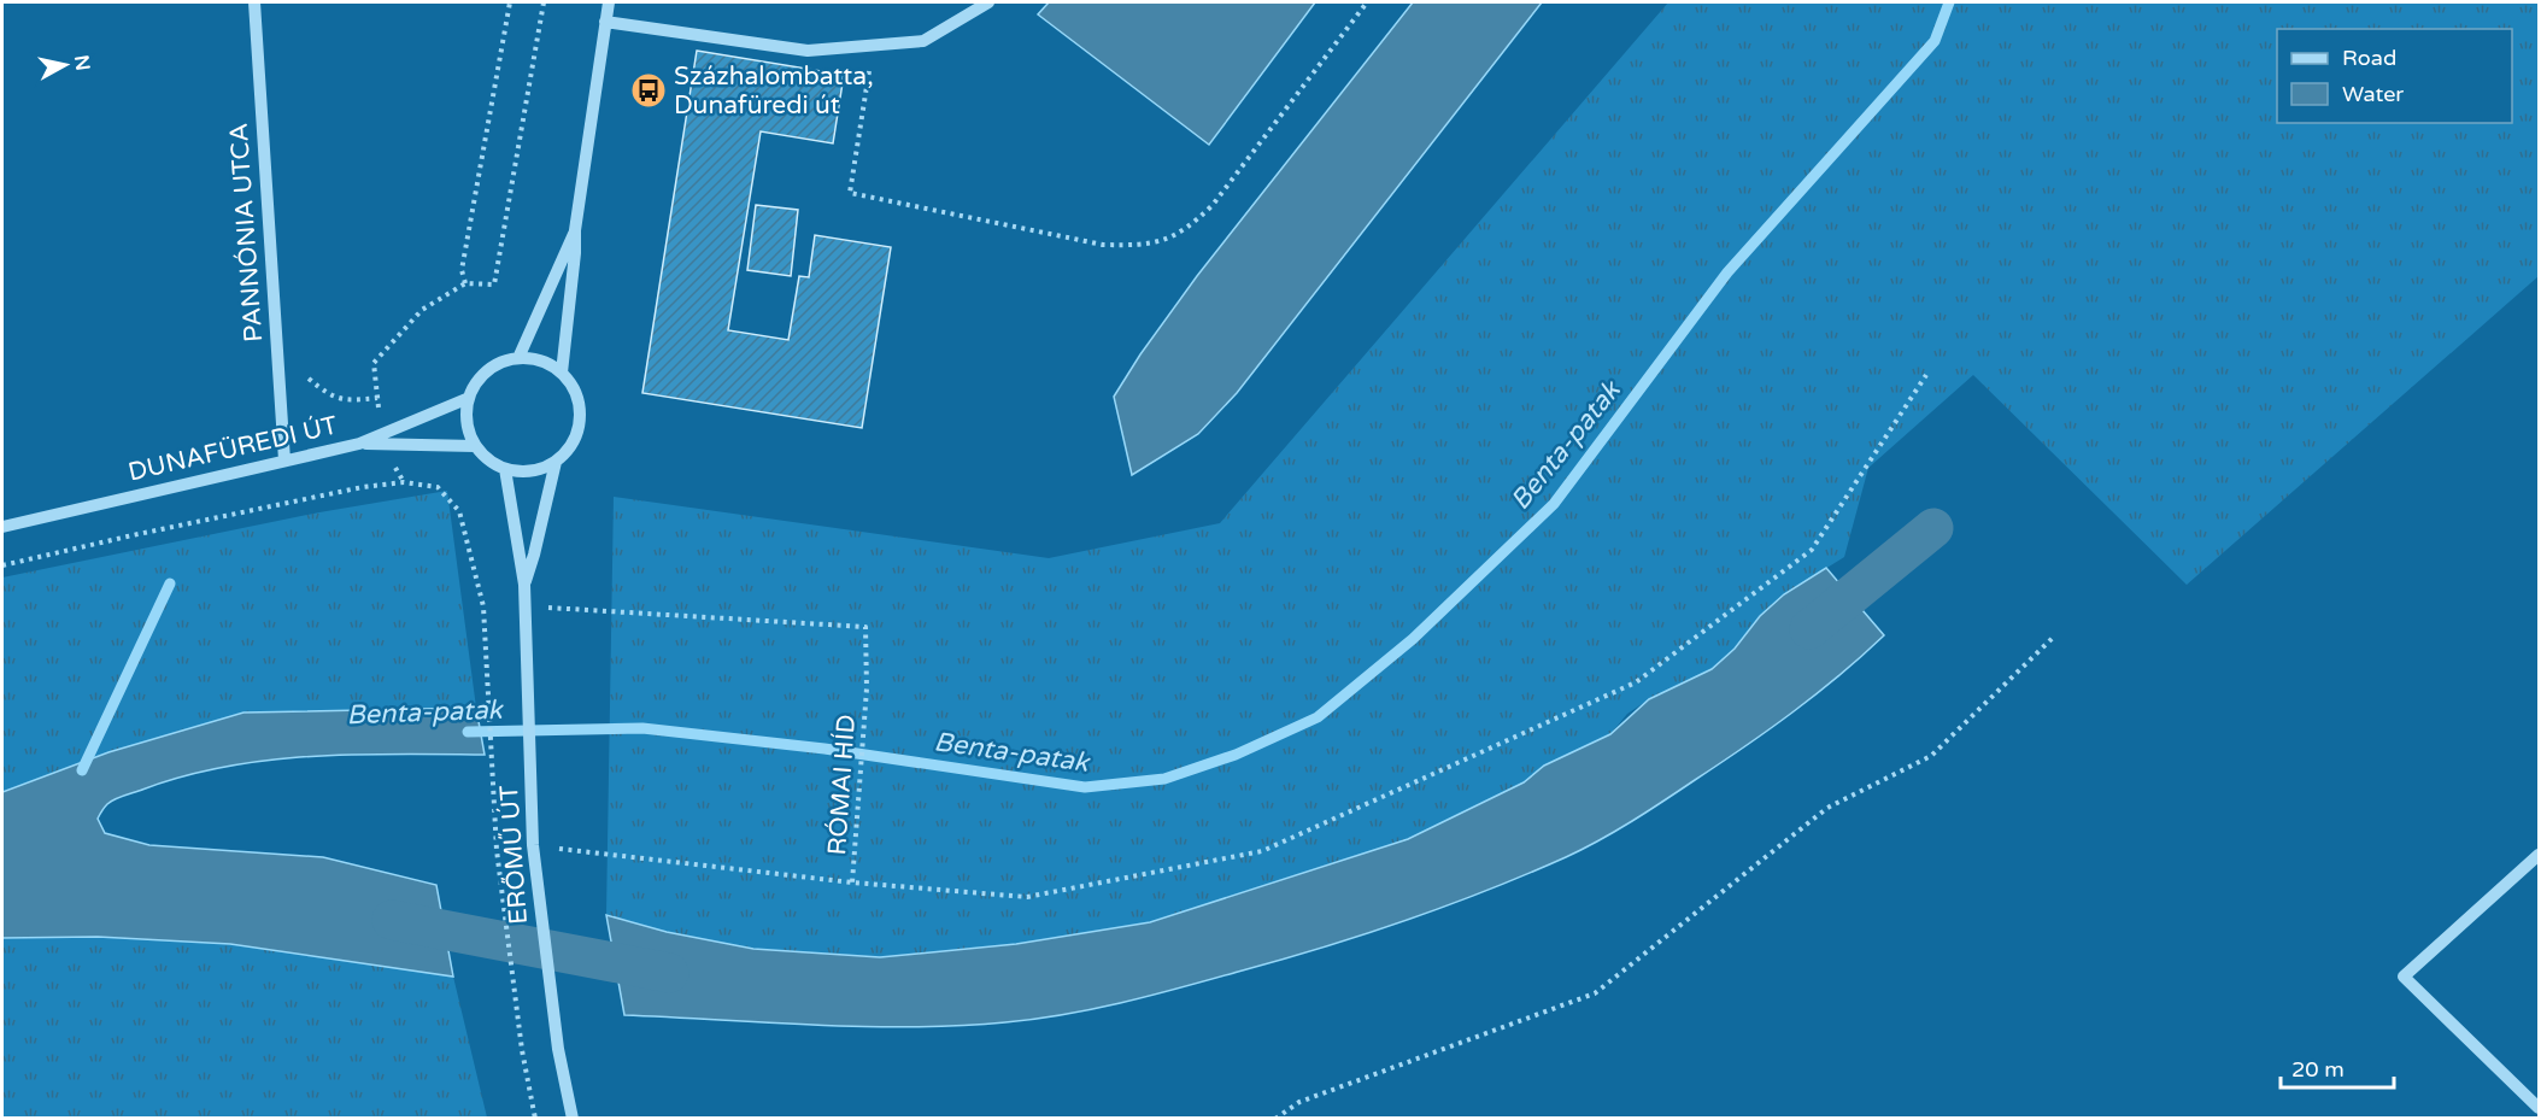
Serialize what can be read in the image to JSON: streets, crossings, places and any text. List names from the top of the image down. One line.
{"streets":{"street":["PANNÓNIA UTCA","DUNAFÜREDI ÚT","ERŐMŰ ÚT"],"path":["RÓMAI HÍD"]},"crossings":[["PANNÓNIA UTCA","DUNAFÜREDI ÚT"],["DUNAFÜREDI ÚT","ERŐMŰ ÚT"],["RÓMAI HÍD","ERŐMŰ ÚT"]],"water":["Benta-patak"],"places":{"bus stop":["Százhalombatta, Dunafüredi út"]},"legend":["Road","Water"],"scale_bar":"20 m","north":"right"}
